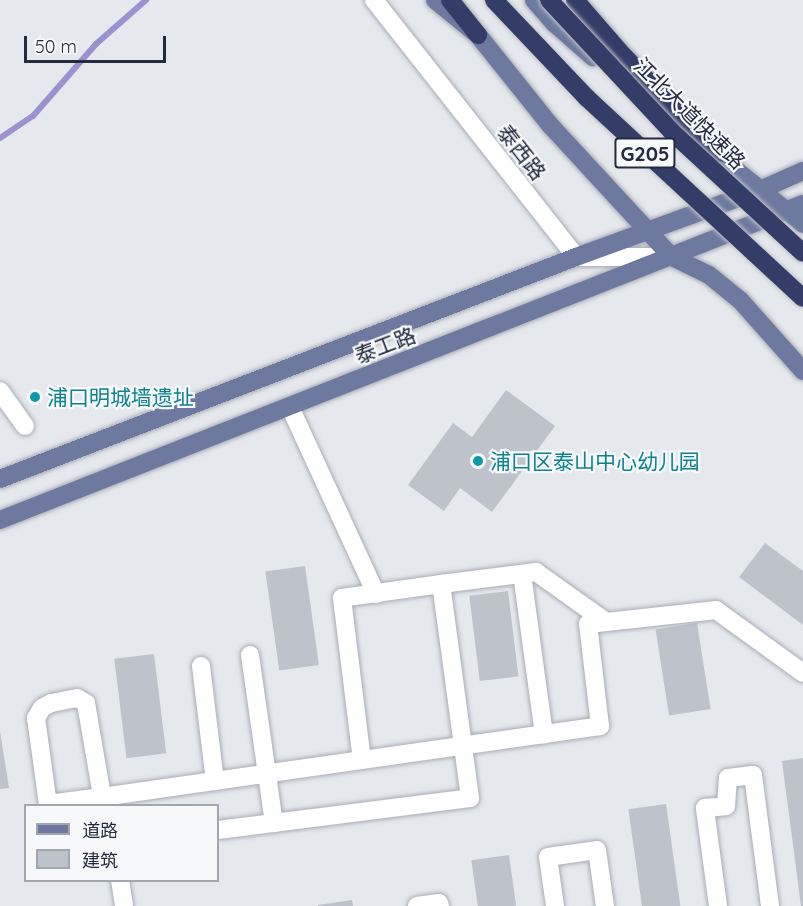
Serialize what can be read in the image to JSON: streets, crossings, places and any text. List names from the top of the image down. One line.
{"streets":{"highway":["江北大道快速路","G205"],"main road":["泰西路","泰工路"]},"crossings":[["泰西路","泰工路"]],"places":["浦口明城墙遗址","浦口区泰山中心幼儿园"],"legend":["道路","建筑"],"scale_bar":"50 m"}
